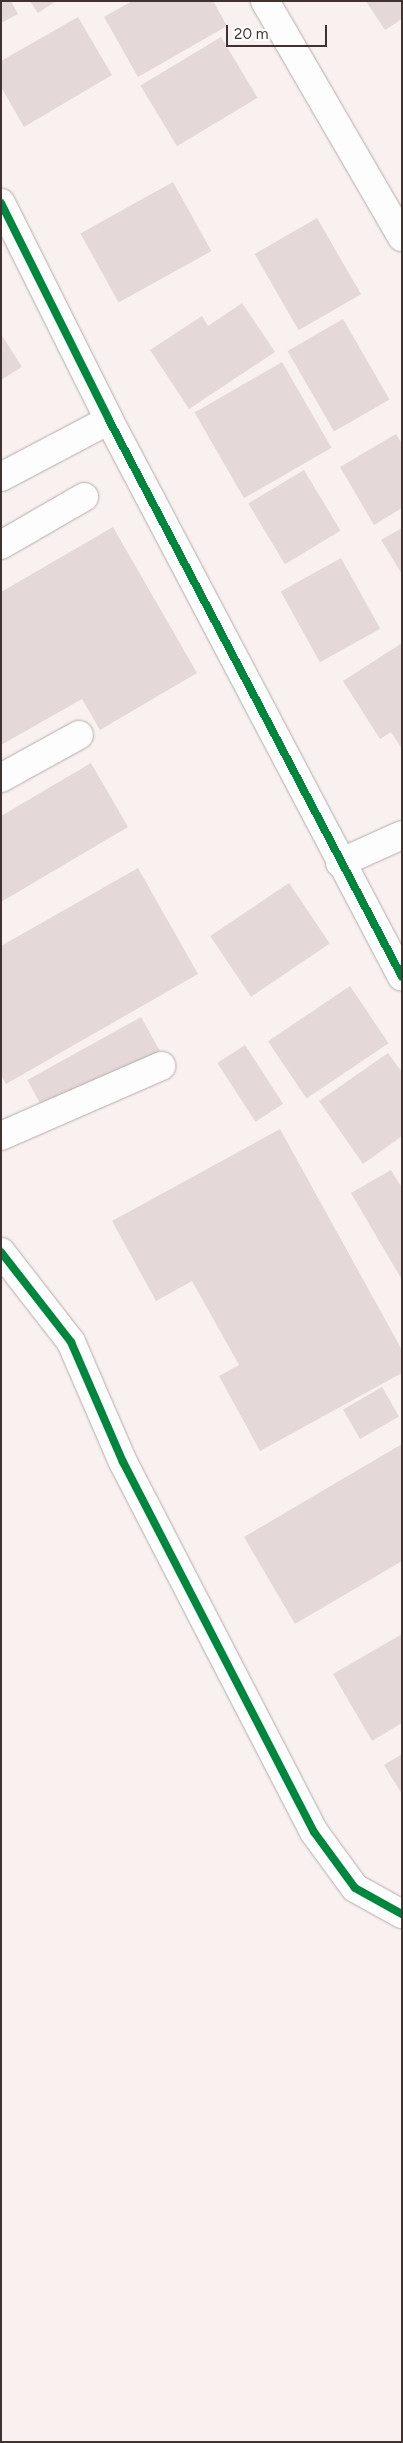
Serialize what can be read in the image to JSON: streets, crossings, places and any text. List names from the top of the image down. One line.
{"scale_bar":"20 m"}
